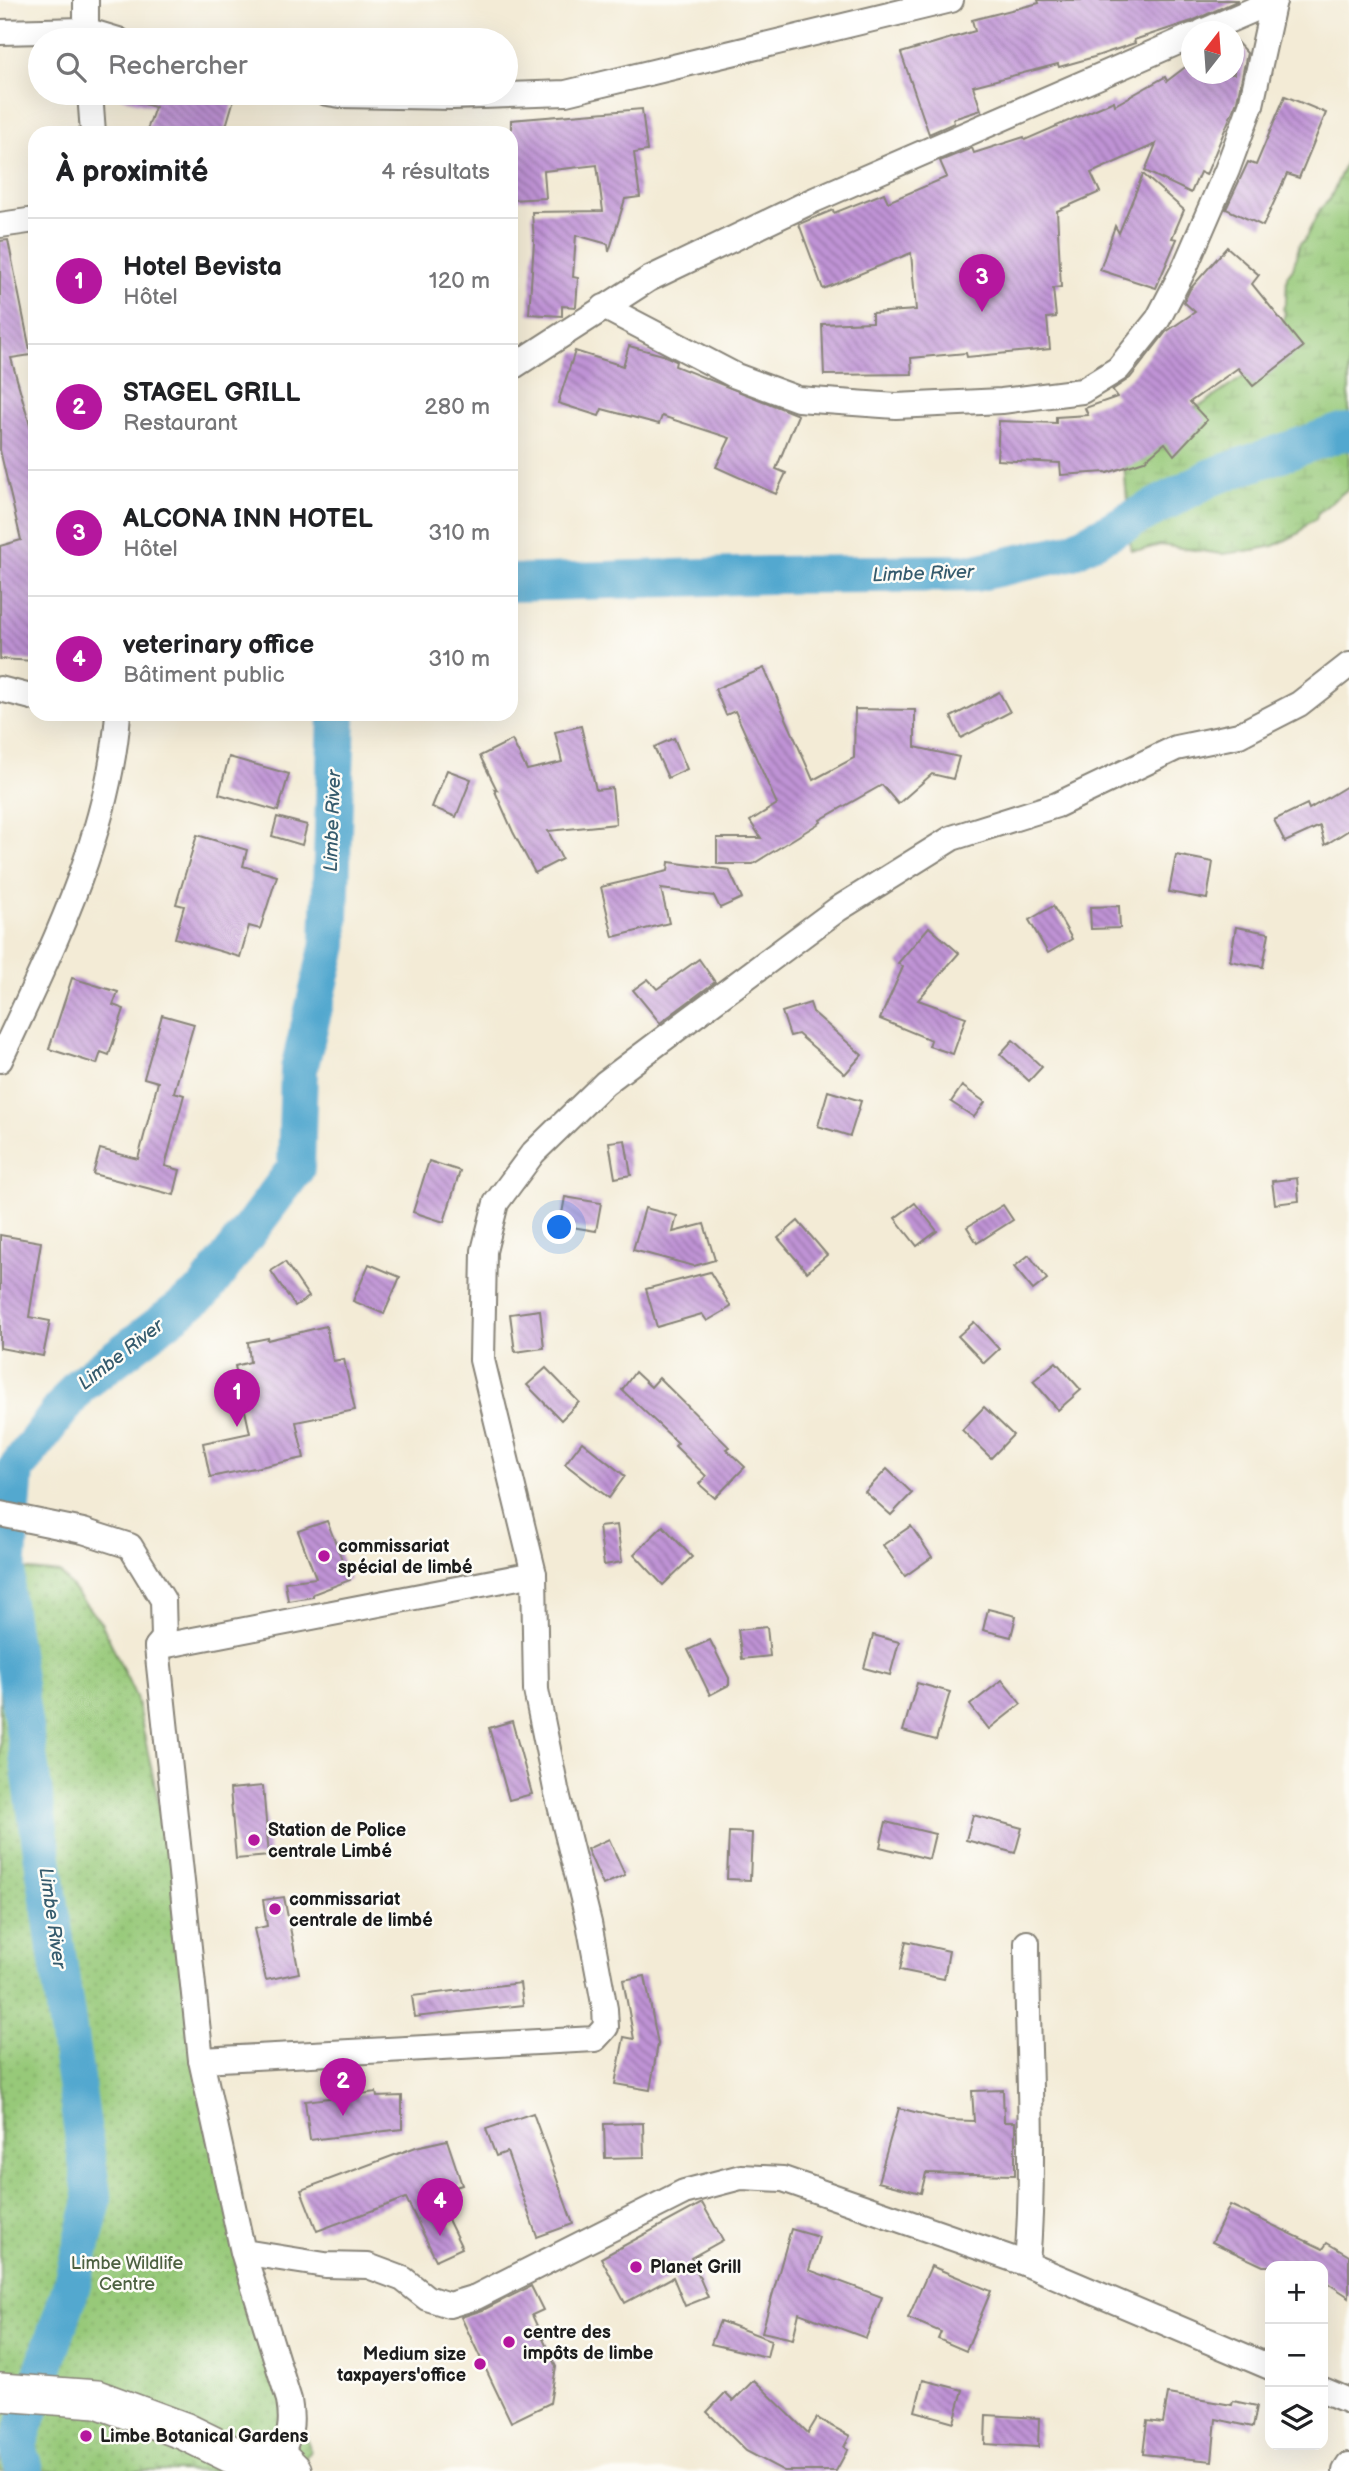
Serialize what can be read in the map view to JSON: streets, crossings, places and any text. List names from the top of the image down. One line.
{"water":["Limbe River"],"parks":["Limbe Wildlife Centre"],"places":["commissariat spécial de limbé","Station de Police centrale Limbé","commissariat centrale de limbé","Planet Grill","centre des impôts de limbe","Medium size taxpayers'office","Limbe Botanical Gardens"],"north":"top","page":{"search":"Rechercher","heading":["À proximité","4 résultats"],"list":[{"mark":"1","name":"Hotel Bevista","note":"Hôtel","value":"120 m"},{"mark":"2","name":"STAGEL GRILL","note":"Restaurant","value":"280 m"},{"mark":"3","name":"ALCONA INN HOTEL","note":"Hôtel","value":"310 m"},{"mark":"4","name":"veterinary office","note":"Bâtiment public","value":"310 m"}],"pins":["3","1","2","4"],"map_buttons":["+","−"]}}
